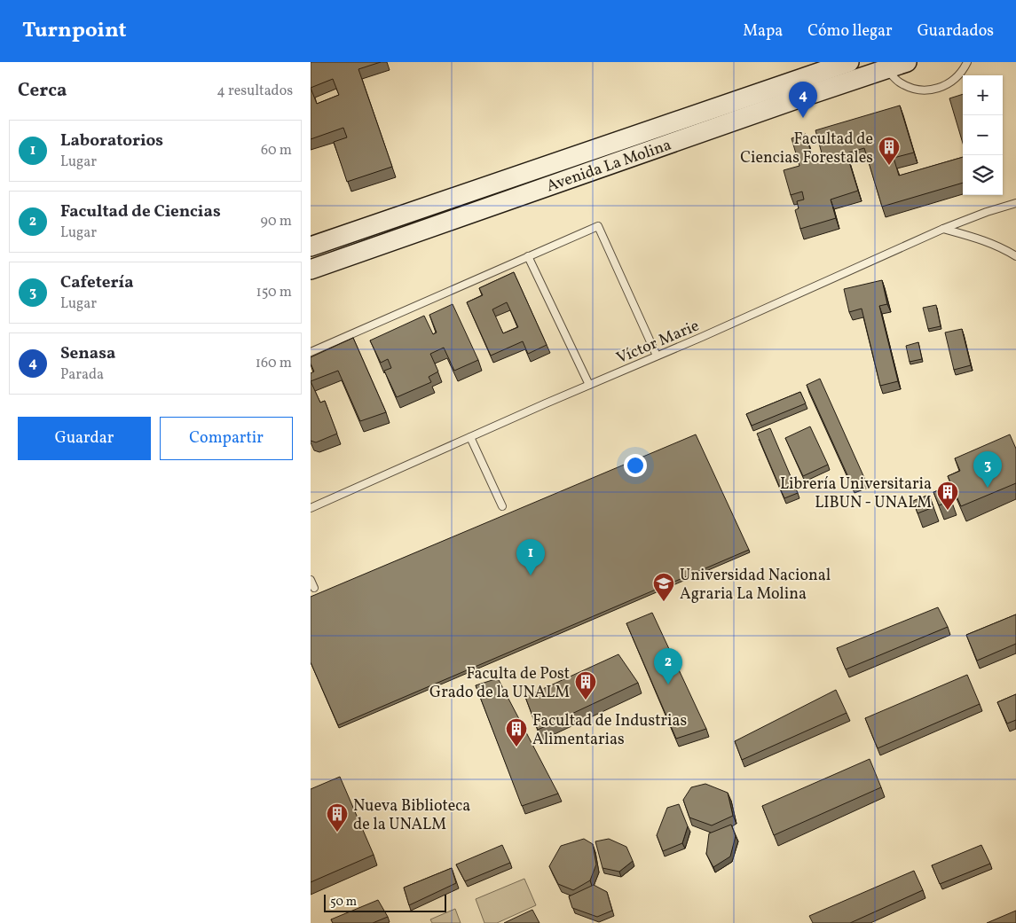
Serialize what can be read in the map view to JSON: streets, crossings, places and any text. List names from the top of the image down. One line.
{"streets":{"main road":["Avenida La Molina"],"lane":["Víctor Marie"]},"places":{"building":["Facultad de Ciencias Forestales","Librería Universitaria LIBUN - UNALM","Faculta de Post Grado de la UNALM","Facultad de Industrias Alimentarias","Nueva Biblioteca de la UNALM"],"school or university":["Universidad Nacional Agraria La Molina"]},"scale_bar":"50 m","page":{"header":"Turnpoint","nav":["Mapa","Cómo llegar","Guardados"],"heading":["Cerca","4 resultados"],"map_buttons":["+","−"],"pins":["4","3","1","2"],"list":[{"mark":"1","name":"Laboratorios","note":"Lugar","value":"60 m"},{"mark":"2","name":"Facultad de Ciencias","note":"Lugar","value":"90 m"},{"mark":"3","name":"Cafetería","note":"Lugar","value":"150 m"},{"mark":"4","name":"Senasa","note":"Parada","value":"160 m"}],"buttons":["Guardar","Compartir"],"scale":"50 m"}}
